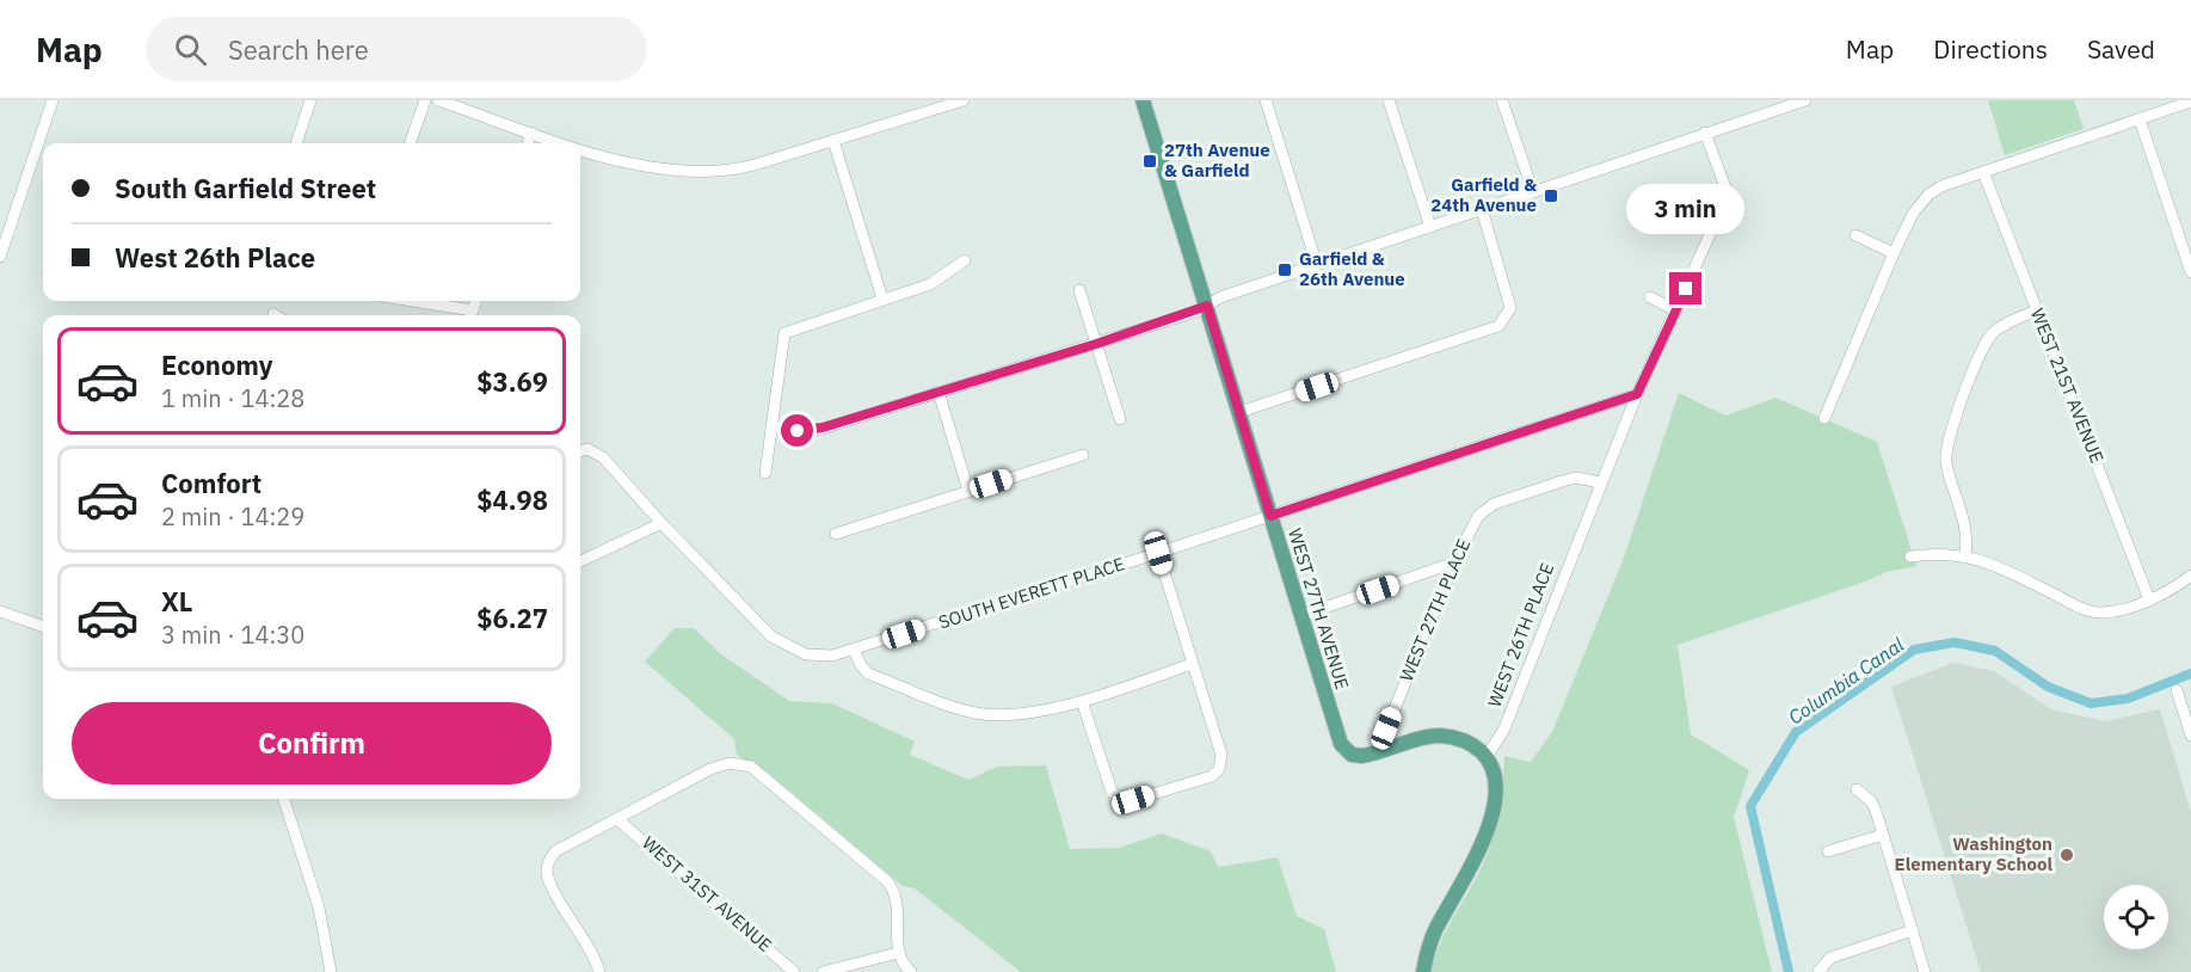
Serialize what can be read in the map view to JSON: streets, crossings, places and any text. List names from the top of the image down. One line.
{"streets":{"main road":["WEST 27TH AVENUE"],"street":["WEST 21ST AVENUE","SOUTH EVERETT PLACE","WEST 27TH PLACE","WEST 26TH PLACE","WEST 31ST AVENUE"]},"crossings":[["SOUTH EVERETT PLACE","WEST 27TH AVENUE"],["SOUTH EVERETT PLACE","WEST 26TH PLACE"],["WEST 27TH AVENUE","WEST 27TH PLACE"],["WEST 27TH PLACE","WEST 26TH PLACE"]],"water":["Columbia Canal"],"places":{"transit":["27th Avenue & Garfield","Garfield & 24th Avenue","Garfield & 26th Avenue"],"other":["Washington Elementary School"]},"page":{"header":"Map","search":"Search here","nav":["Map","Directions","Saved"],"banner":["South Garfield Street","West 26th Place"],"bubble":"3 min","list":[{"name":"Economy","note":"1 min · 14:28","value":"$3.69"},{"name":"Comfort","note":"2 min · 14:29","value":"$4.98"},{"name":"XL","note":"3 min · 14:30","value":"$6.27"}],"buttons":"Confirm"}}
